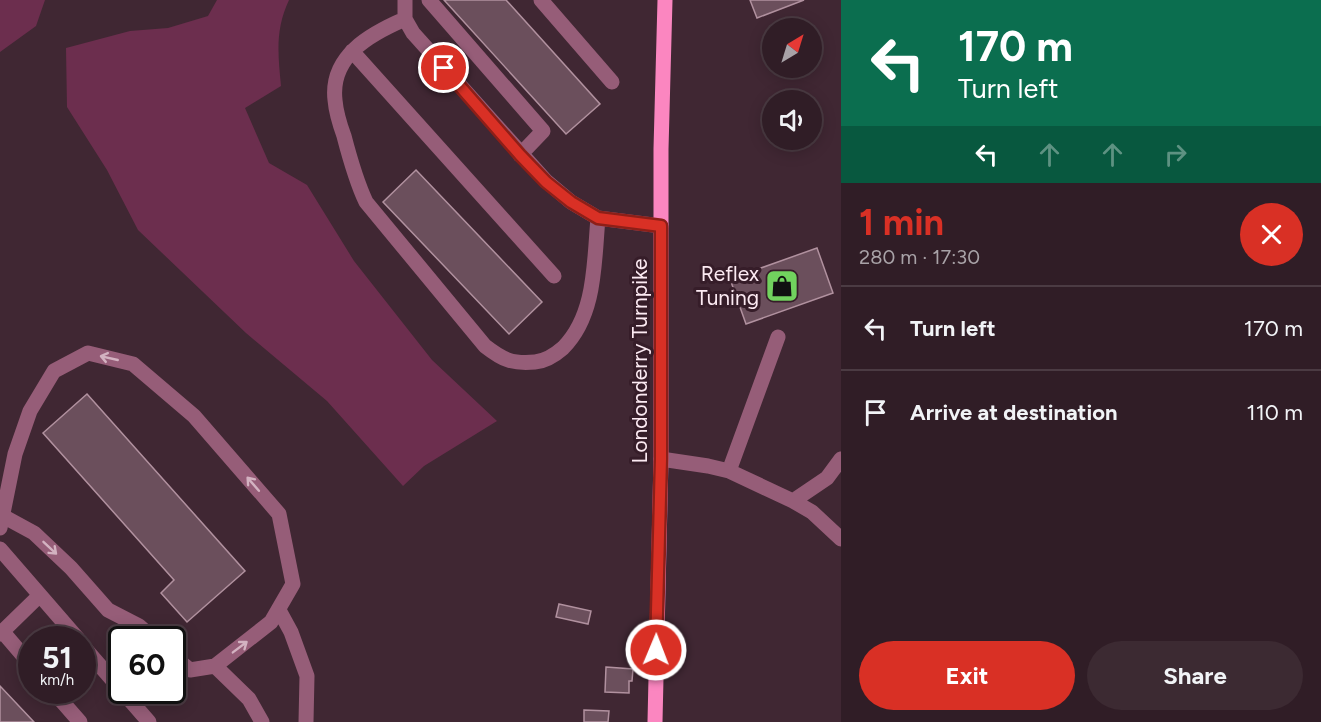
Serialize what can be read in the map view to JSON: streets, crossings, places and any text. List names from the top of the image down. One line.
{"streets":{"main road":["Londonderry Turnpike"]},"places":{"shop":["Reflex Tuning"]},"north":"top right","page":{"turn":["170 m","Turn left"],"heading":["1 min","280 m · 17:30"],"list":[{"name":"Turn left","value":"170 m"},{"name":"Arrive at destination","value":"110 m"}],"speed":"51 km/h","limit":"60","buttons":["Exit","Share"]}}
